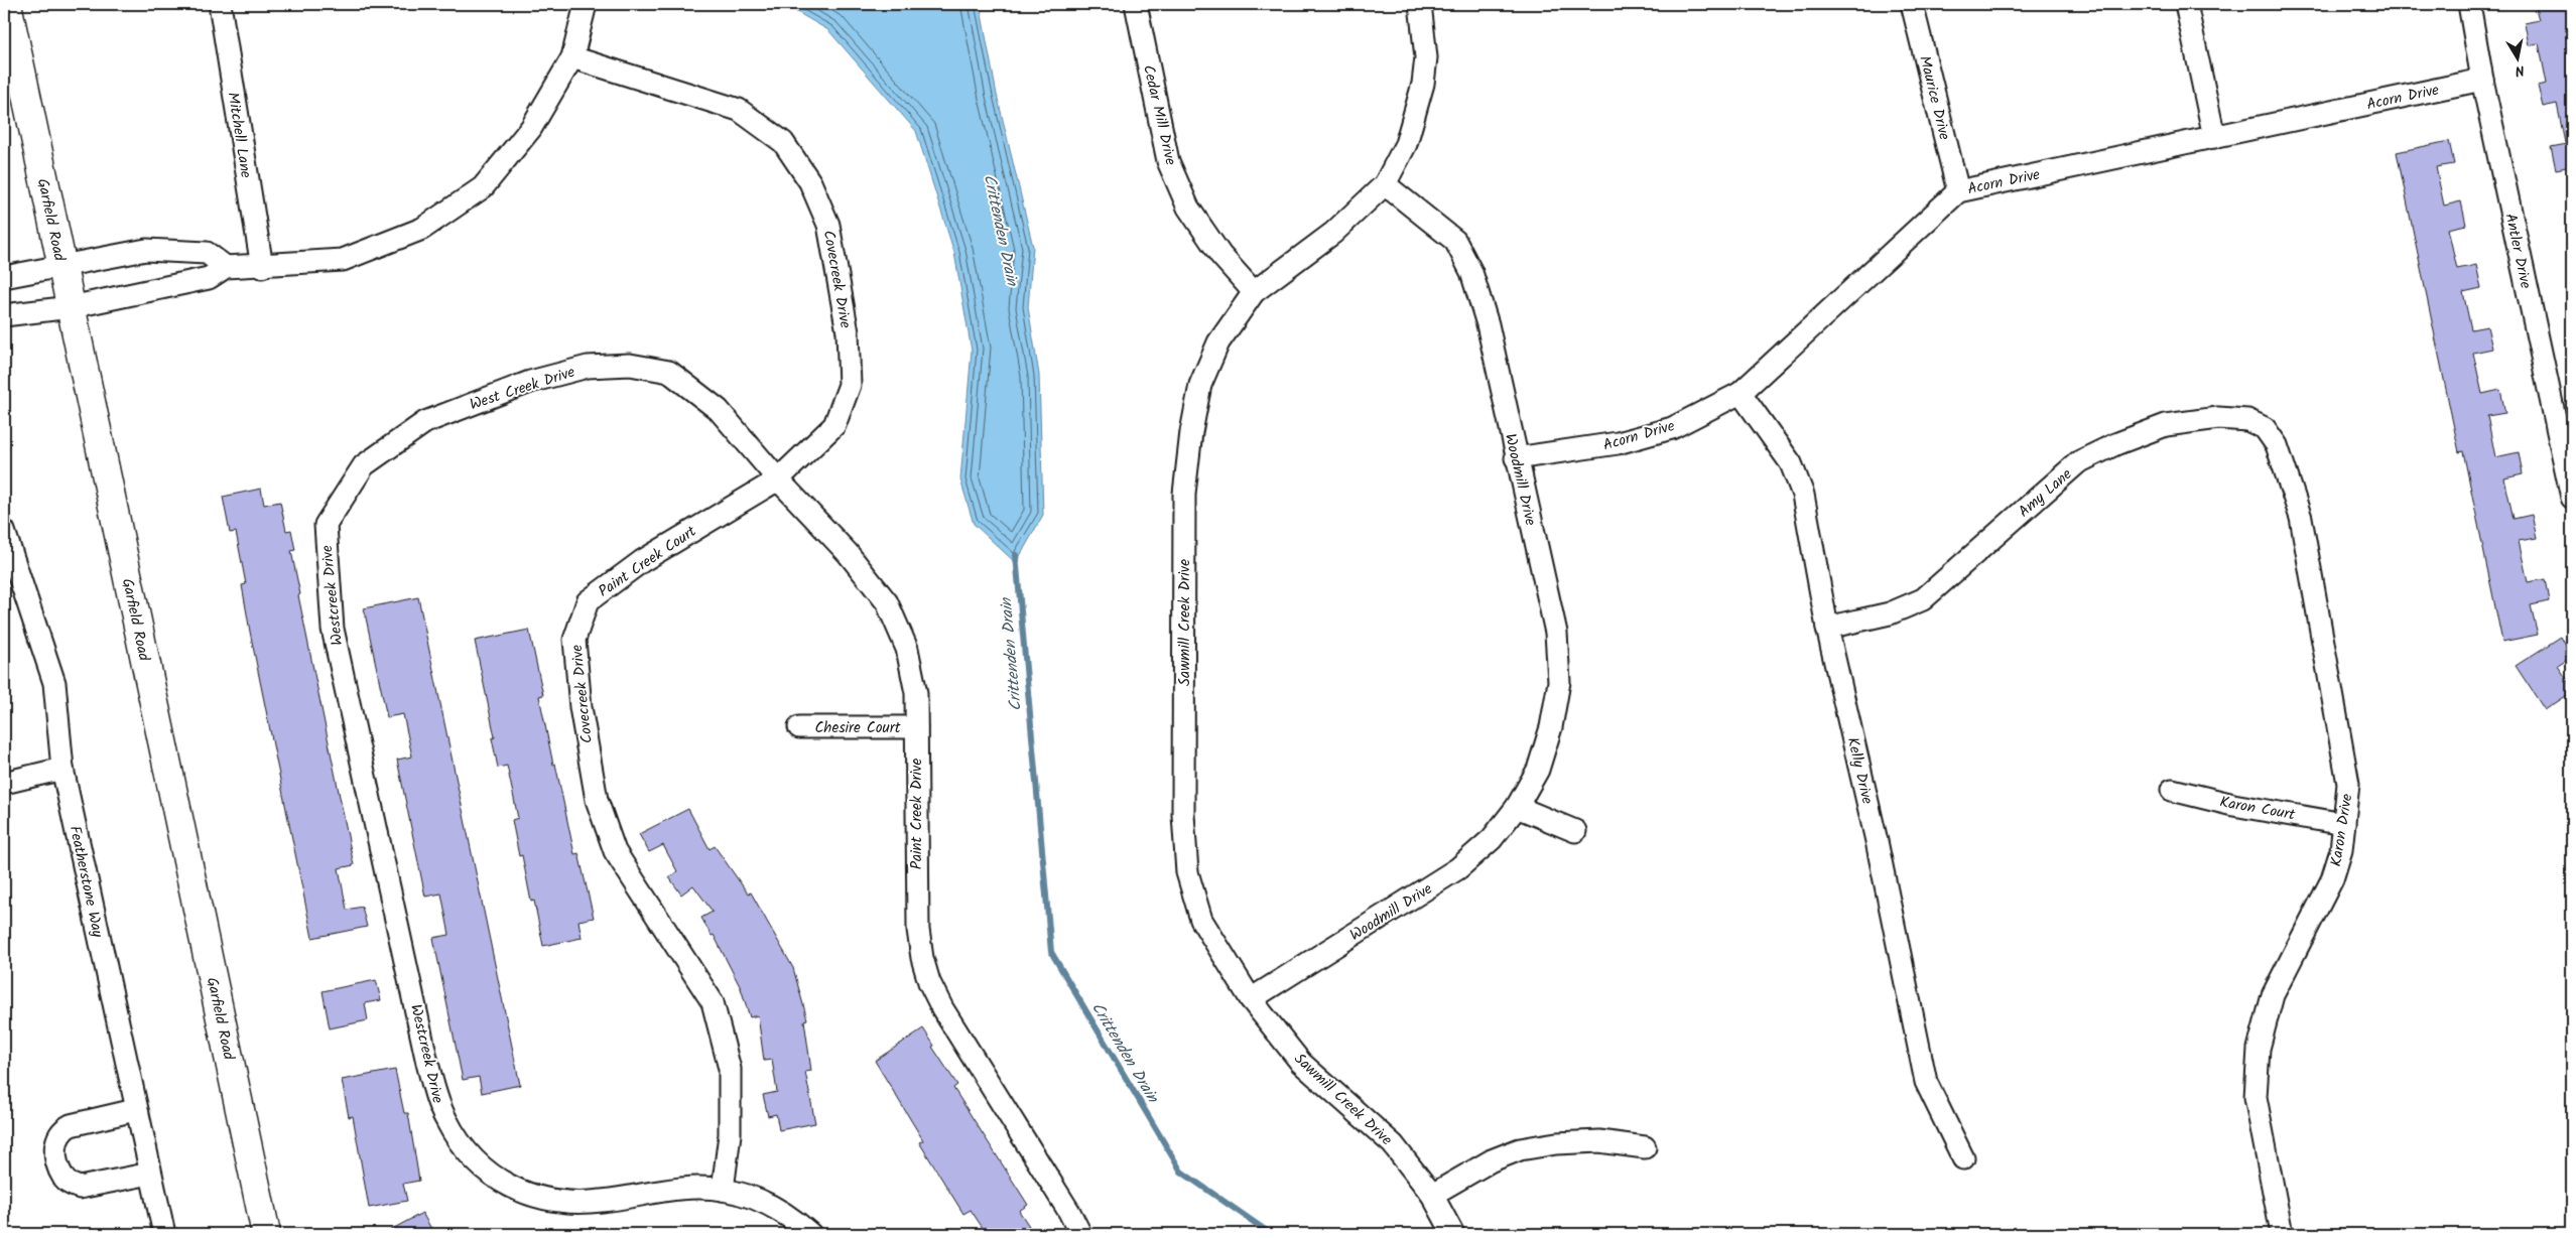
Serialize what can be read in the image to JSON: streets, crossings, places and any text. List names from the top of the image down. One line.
{"streets":{"street":["Acorn Drive","Maurice Drive","Cedar Mill Drive","Mitchell Lane","Garfield Road","Antler Drive","Covecreek Drive","West Creek Drive","Woodmill Drive","Amy Lane","Paint Creek Court","Westcreek Drive","Sawmill Creek Drive","Chesire Court","Kelly Drive","Karon Court","Paint Creek Drive","Karon Drive","Featherstone Way"]},"crossings":[["Acorn Drive","Maurice Drive"],["Acorn Drive","Antler Drive"],["Acorn Drive","Woodmill Drive"],["Acorn Drive","Kelly Drive"],["Cedar Mill Drive","Sawmill Creek Drive"],["Covecreek Drive","West Creek Drive"],["Covecreek Drive","Paint Creek Court"],["Covecreek Drive","Westcreek Drive"],["Covecreek Drive","Paint Creek Drive"],["West Creek Drive","Paint Creek Court"],["West Creek Drive","Westcreek Drive"],["West Creek Drive","Paint Creek Drive"],["Woodmill Drive","Sawmill Creek Drive"],["Amy Lane","Kelly Drive"],["Amy Lane","Karon Drive"],["Paint Creek Court","Paint Creek Drive"],["Chesire Court","Paint Creek Drive"],["Karon Court","Karon Drive"]],"water":["Crittenden Drain"],"north":"bottom"}
